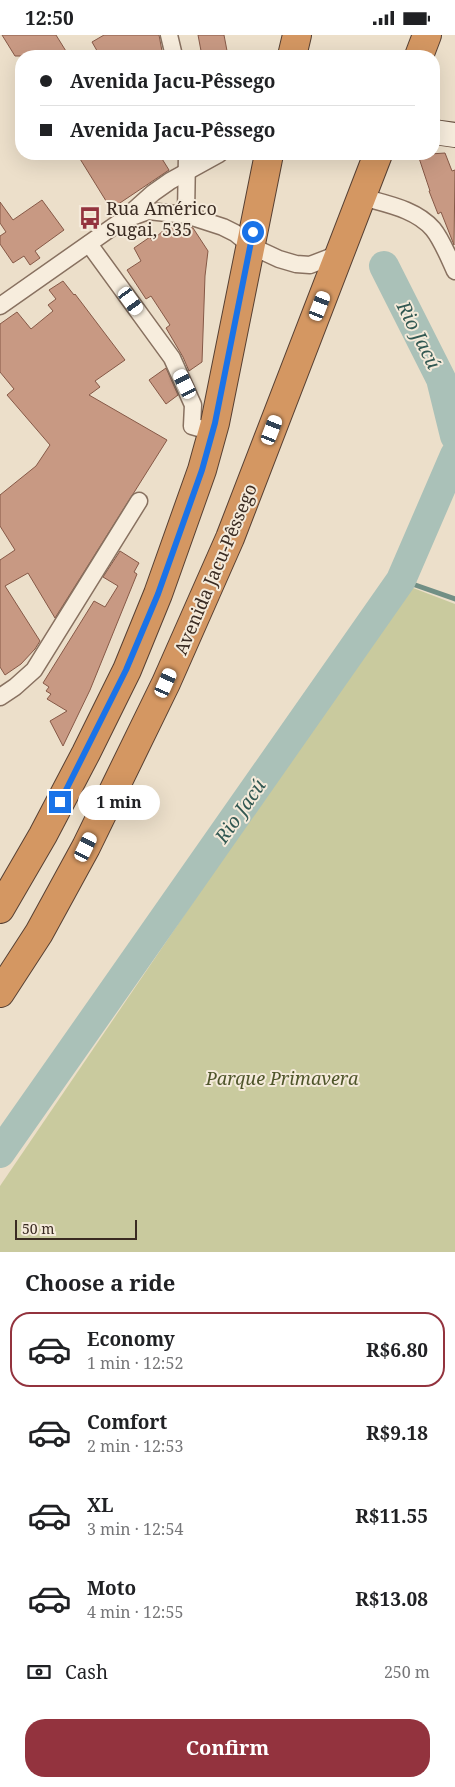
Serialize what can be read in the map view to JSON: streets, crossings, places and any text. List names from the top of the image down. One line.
{"streets":{"highway":["Avenida Jacu-Pêssego"]},"water":["Rio Jacú"],"parks":["Parque Primavera"],"places":{"bus stop":["Rua Américo Sugai, 535"]},"scale_bar":"50 m","page":{"status":"12:50","banner":["Avenida Jacu-Pêssego","Avenida Jacu-Pêssego"],"bubble":"1 min","scale":"50 m","heading":"Choose a ride","list":[{"name":"Economy","note":"1 min · 12:52","value":"R$6.80"},{"name":"Comfort","note":"2 min · 12:53","value":"R$9.18"},{"name":"XL","note":"3 min · 12:54","value":"R$11.55"},{"name":"Moto","note":"4 min · 12:55","value":"R$13.08"}],"pay":["Cash","250 m"],"buttons":"Confirm"}}
